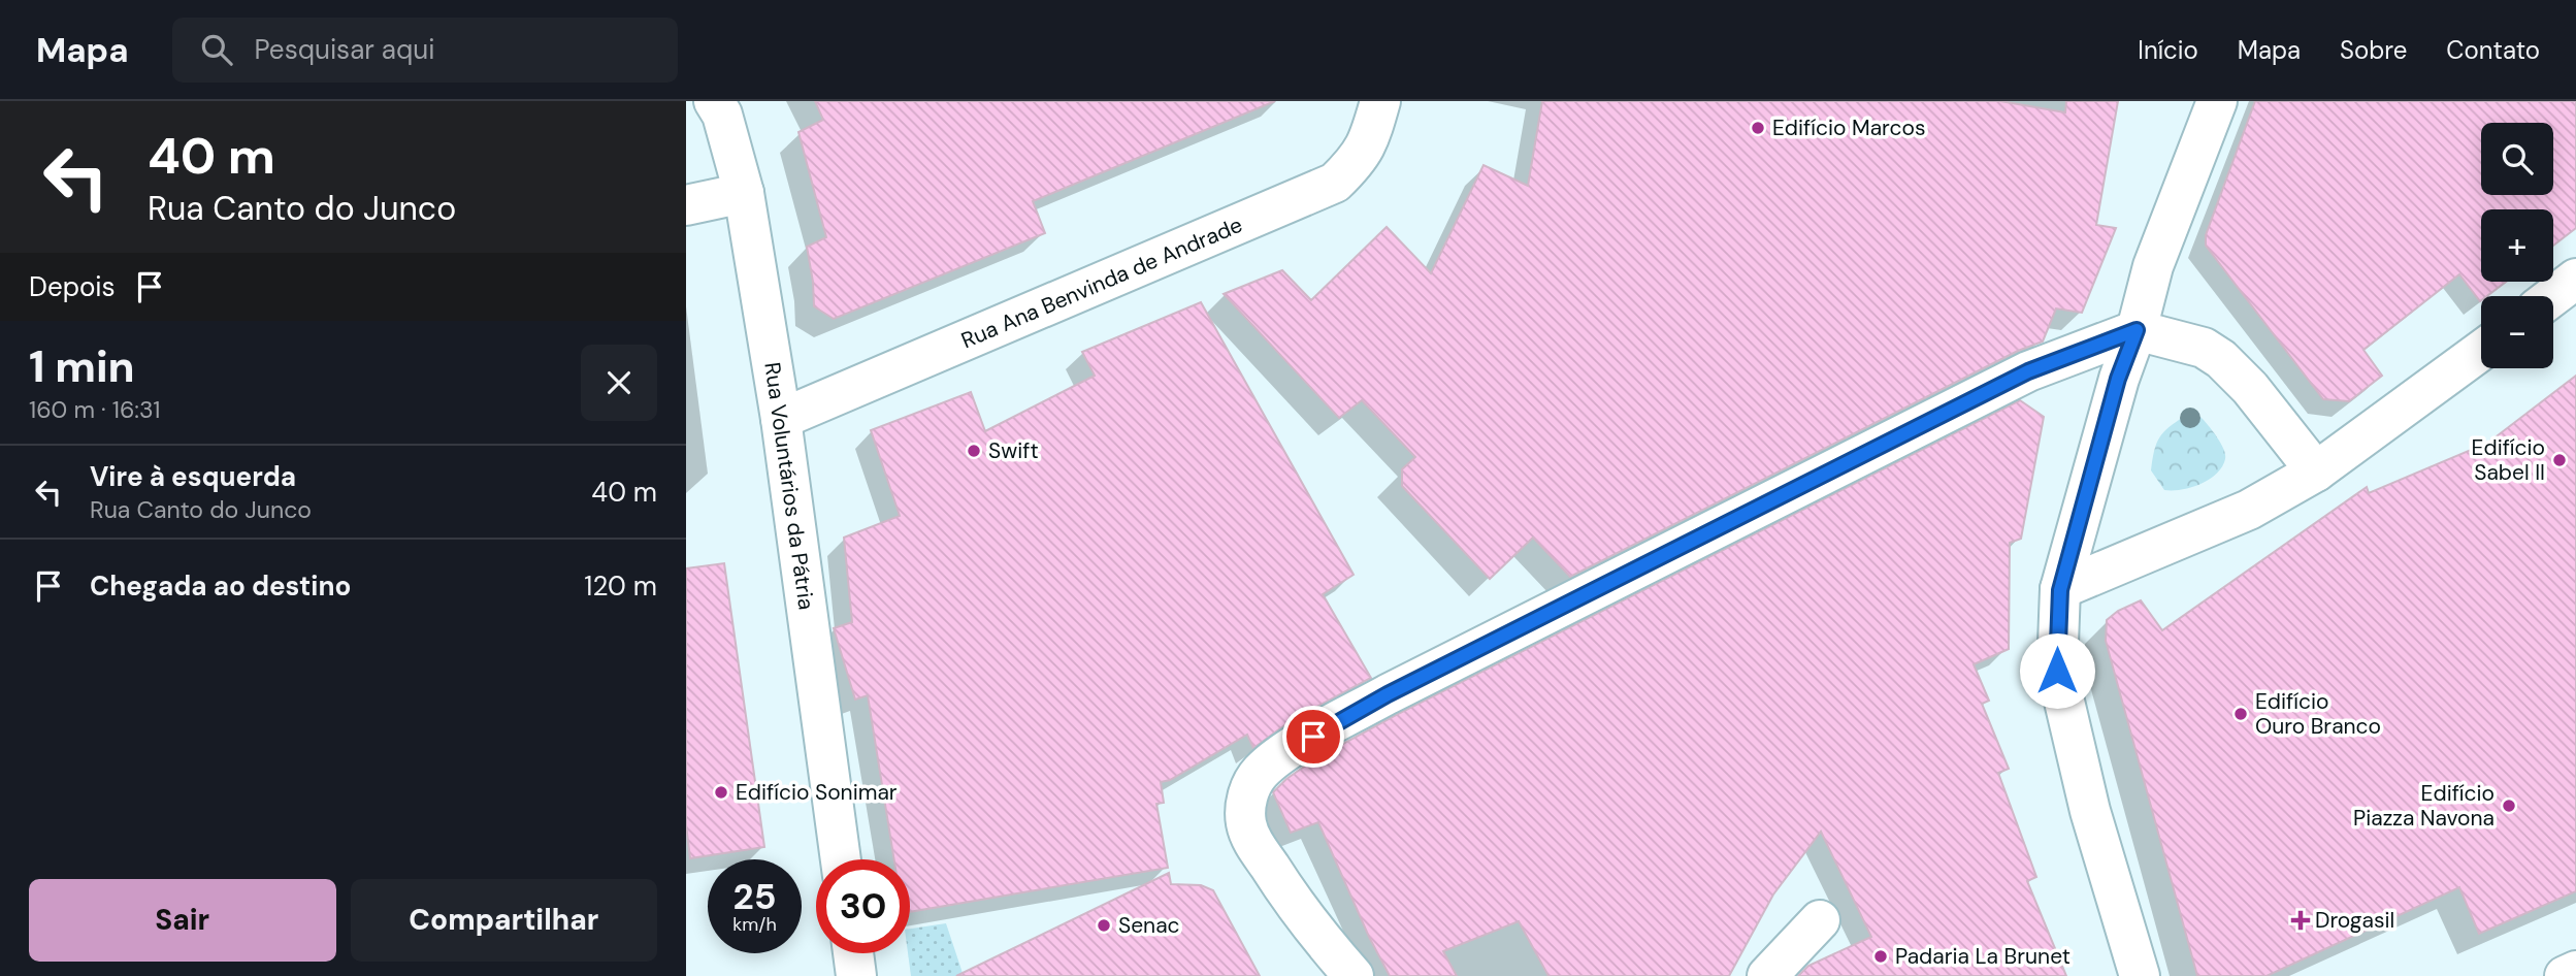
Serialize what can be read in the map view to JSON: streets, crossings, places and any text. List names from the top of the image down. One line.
{"streets":{"street":["Rua Ana Benvinda de Andrade","Rua Voluntários da Pátria"]},"crossings":[["Rua Ana Benvinda de Andrade","Rua Voluntários da Pátria"]],"places":{"other":["Edifício Marcos","Swift","Edifício Sabel II","Edifício Ouro Branco","Edifício Sonimar","Edifício Piazza Navona","Senac","Padaria La Brunet"],"health":["Drogasil"]},"page":{"header":"Mapa","search":"Pesquisar aqui","nav":["Início","Mapa","Sobre","Contato"],"turn":["40 m","Rua Canto do Junco"],"map_buttons":["+","−"],"then":"Depois","heading":["1 min","160 m · 16:31"],"list":[{"name":"Vire à esquerda","note":"Rua Canto do Junco","value":"40 m"},{"name":"Chegada ao destino","value":"120 m"}],"speed":"25 km/h","limit":"30","buttons":["Sair","Compartilhar"]}}
